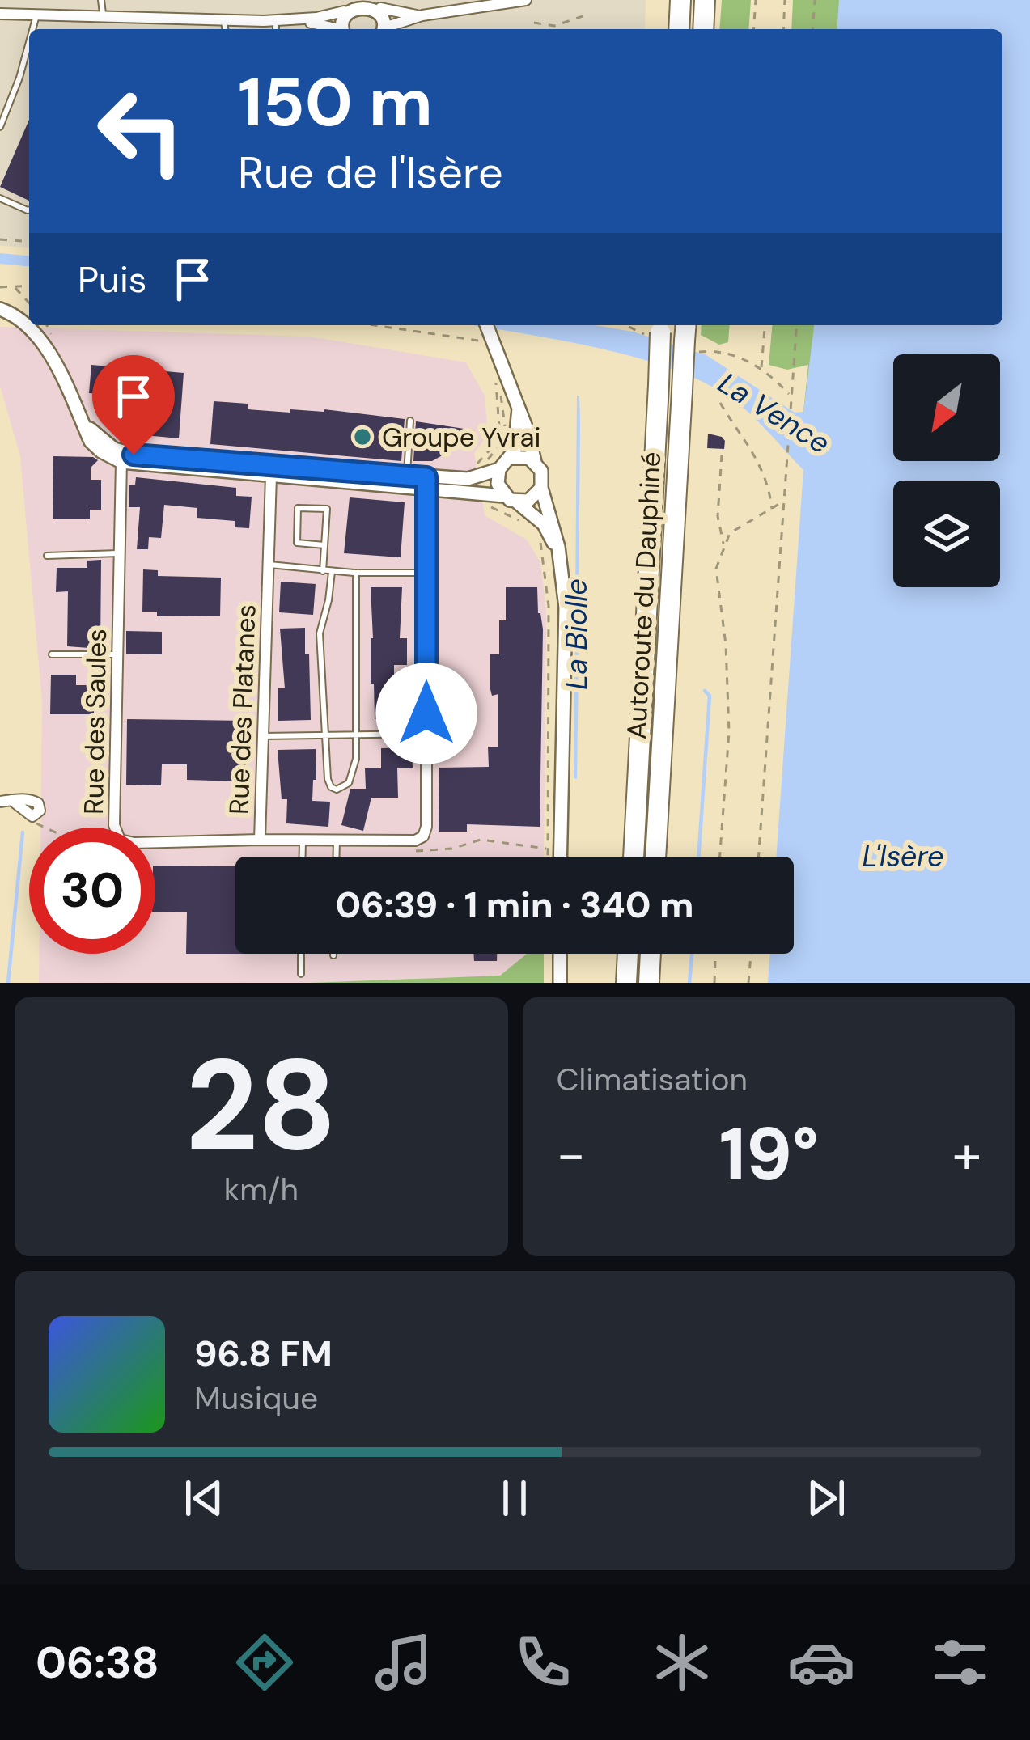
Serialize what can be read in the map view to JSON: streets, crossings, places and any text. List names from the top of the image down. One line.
{"streets":{"highway":["Autoroute du Dauphiné"],"street":["Rue des Platanes","Rue des Saules"]},"crossings":[["Rue des Platanes","Rue des Saules"]],"water":["La Vence","La Biolle","L'Isère"],"places":["Groupe Yvrai"],"north":"bottom left","page":{"turn":["150 m","Rue de l'Isère"],"then":"Puis","limit":"30","trip":"06:39 · 1 min · 340 m","tile":[["28","km/h"],"Climatisation"],"heat":["−","19°","+"],"song":["96.8 FM","Musique"],"tabs":"06:38"}}
